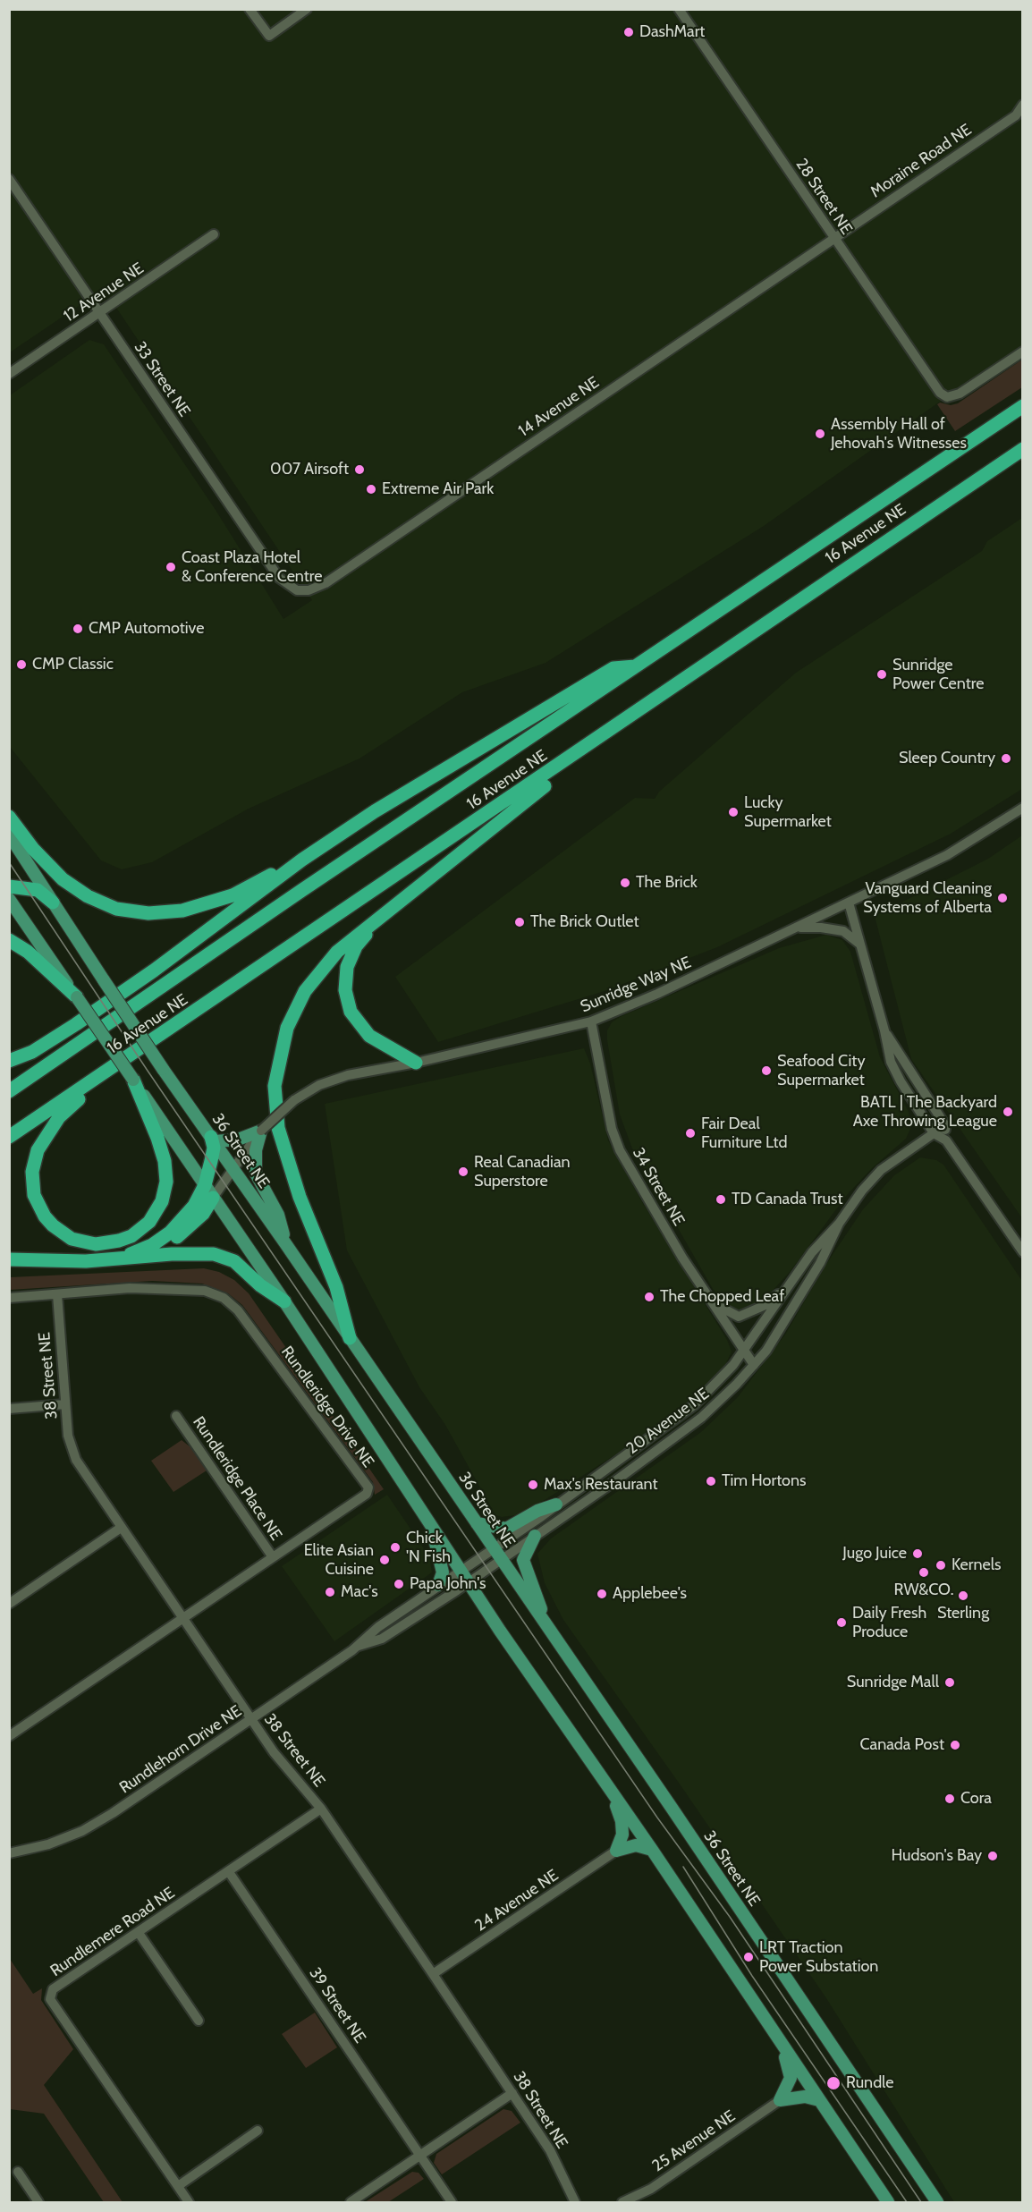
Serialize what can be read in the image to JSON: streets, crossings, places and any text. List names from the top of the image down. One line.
{"streets":{"highway":["16 Avenue NE"],"main road":["36 Street NE"],"street":["Moraine Road NE","28 Street NE","12 Avenue NE","33 Street NE","14 Avenue NE","Sunridge Way NE","34 Street NE","38 Street NE","Rundleridge Drive NE","20 Avenue NE","Rundleridge Place NE","Rundlehorn Drive NE","24 Avenue NE","Rundlemere Road NE","39 Street NE","25 Avenue NE"]},"crossings":[["Moraine Road NE","28 Street NE"],["Moraine Road NE","14 Avenue NE"],["28 Street NE","14 Avenue NE"],["12 Avenue NE","33 Street NE"],["33 Street NE","14 Avenue NE"],["Sunridge Way NE","36 Street NE"],["Sunridge Way NE","34 Street NE"],["36 Street NE","20 Avenue NE"],["34 Street NE","20 Avenue NE"],["38 Street NE","Rundleridge Drive NE"],["38 Street NE","Rundlehorn Drive NE"],["38 Street NE","24 Avenue NE"],["38 Street NE","Rundlemere Road NE"],["Rundleridge Drive NE","Rundleridge Place NE"],["20 Avenue NE","Rundlehorn Drive NE"],["Rundlemere Road NE","39 Street NE"]],"places":["DashMart","Assembly Hall of Jehovah's Witnesses","007 Airsoft","Extreme Air Park","Coast Plaza Hotel & Conference Centre","CMP Automotive","CMP Classic","Sunridge Power Centre","Sleep Country","Lucky Supermarket","The Brick","Vanguard Cleaning Systems of Alberta","The Brick Outlet","Seafood City Supermarket","BATL | The Backyard Axe Throwing League","Fair Deal Furniture Ltd","Real Canadian Superstore","TD Canada Trust","The Chopped Leaf","Tim Hortons","Max's Restaurant","Chick 'N Fish","Jugo Juice","Elite Asian Cuisine","Kernels","RW&CO.","Papa John's","Mac's","Applebee's","Sterling","Daily Fresh Produce","Sunridge Mall","Canada Post","Cora","Hudson's Bay","LRT Traction Power Substation","Rundle"]}
